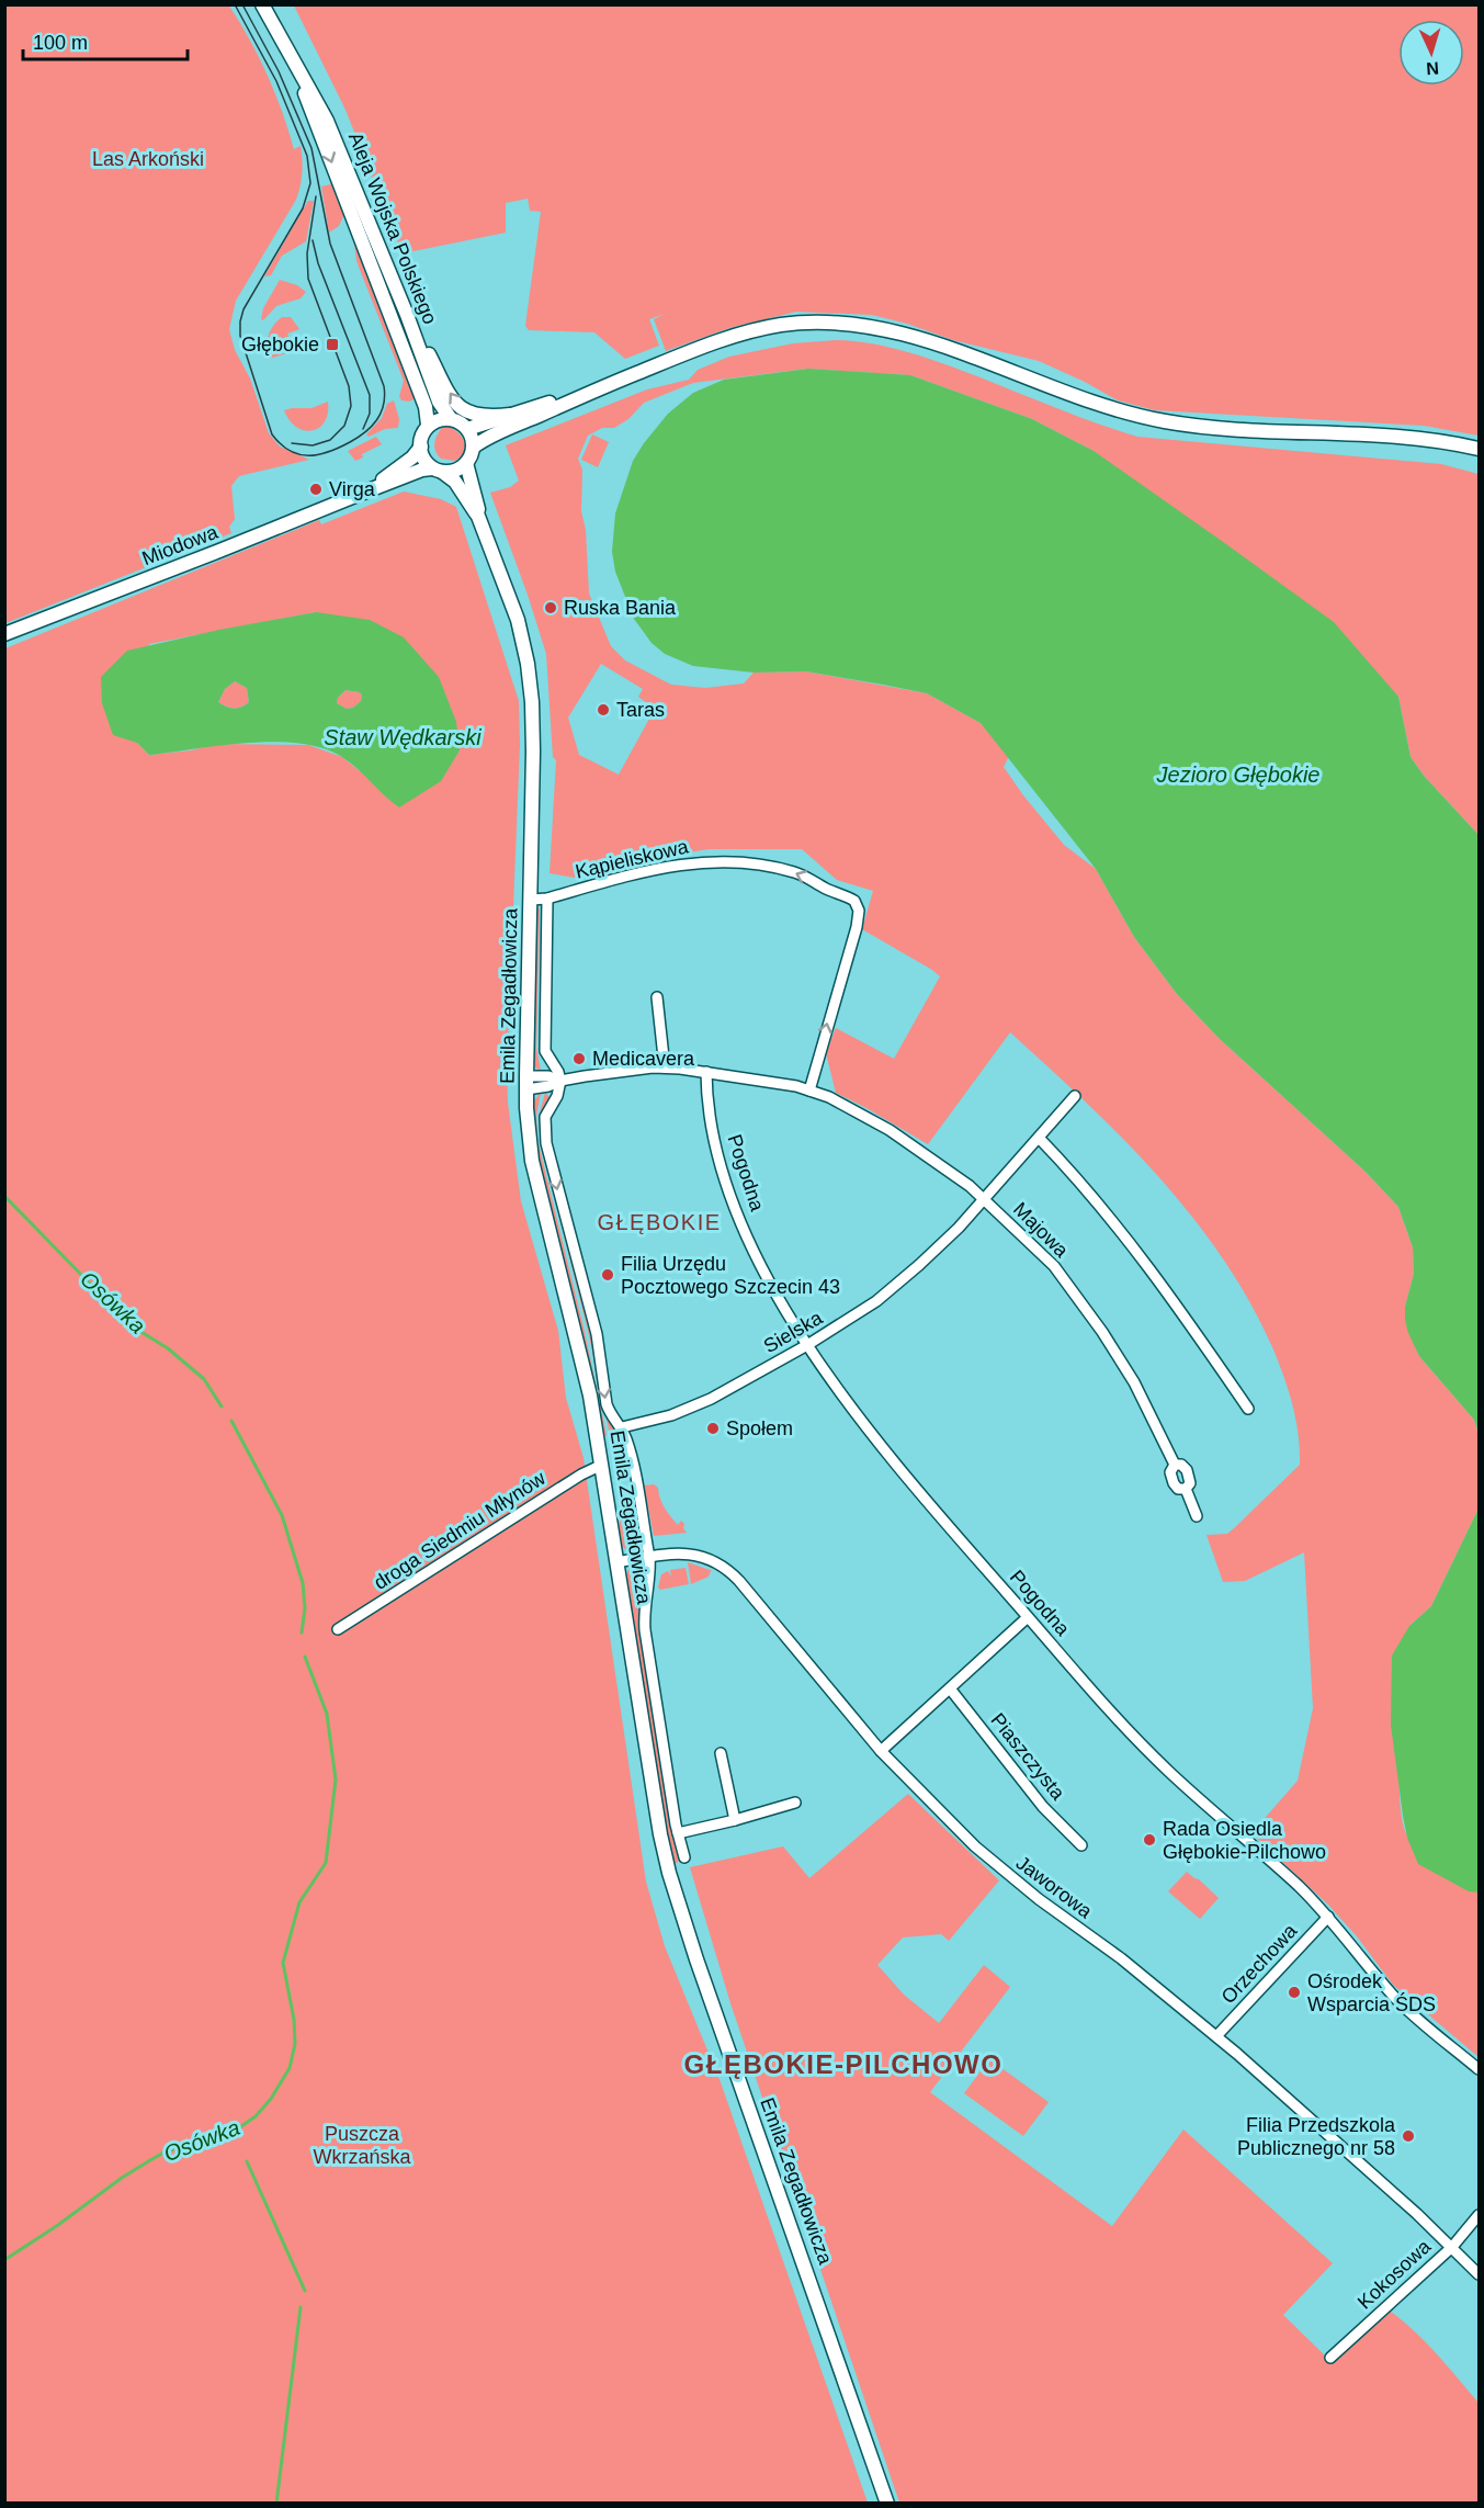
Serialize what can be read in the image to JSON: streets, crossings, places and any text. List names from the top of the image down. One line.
{"streets":{"main road":["Aleja Wojska Polskiego","Miodowa","Emila Zegadłowicza"],"street":["Kąpieliskowa","Pogodna","Majowa","Sielska","droga Siedmiu Młynów","Piaszczysta","Jaworowa","Orzechowa","Kokosowa"]},"crossings":[["Aleja Wojska Polskiego","Miodowa"],["Aleja Wojska Polskiego","Emila Zegadłowicza"],["Miodowa","Emila Zegadłowicza"],["Kąpieliskowa","Emila Zegadłowicza"],["Kąpieliskowa","Majowa"],["Emila Zegadłowicza","Majowa"],["Emila Zegadłowicza","droga Siedmiu Młynów"],["Emila Zegadłowicza","Jaworowa"],["Pogodna","Majowa"],["Pogodna","Sielska"],["Pogodna","Orzechowa"],["Majowa","Sielska"],["Jaworowa","Orzechowa"],["Jaworowa","Kokosowa"]],"districts":["GŁĘBOKIE","GŁĘBOKIE-PILCHOWO"],"water":["Staw Wędkarski","Jezioro Głębokie","Osówka"],"parks":["Las Arkoński","Puszcza Wkrzańska"],"places":{"transit":["Głębokie"],"other":["Virga","Ruska Bania","Taras","Medicavera","Filia Urzędu Pocztowego Szczecin 43","Społem","Rada Osiedla Głębokie-Pilchowo","Ośrodek Wsparcia ŚDS","Filia Przedszkola Publicznego nr 58"]},"scale_bar":"100 m","north":"bottom"}
